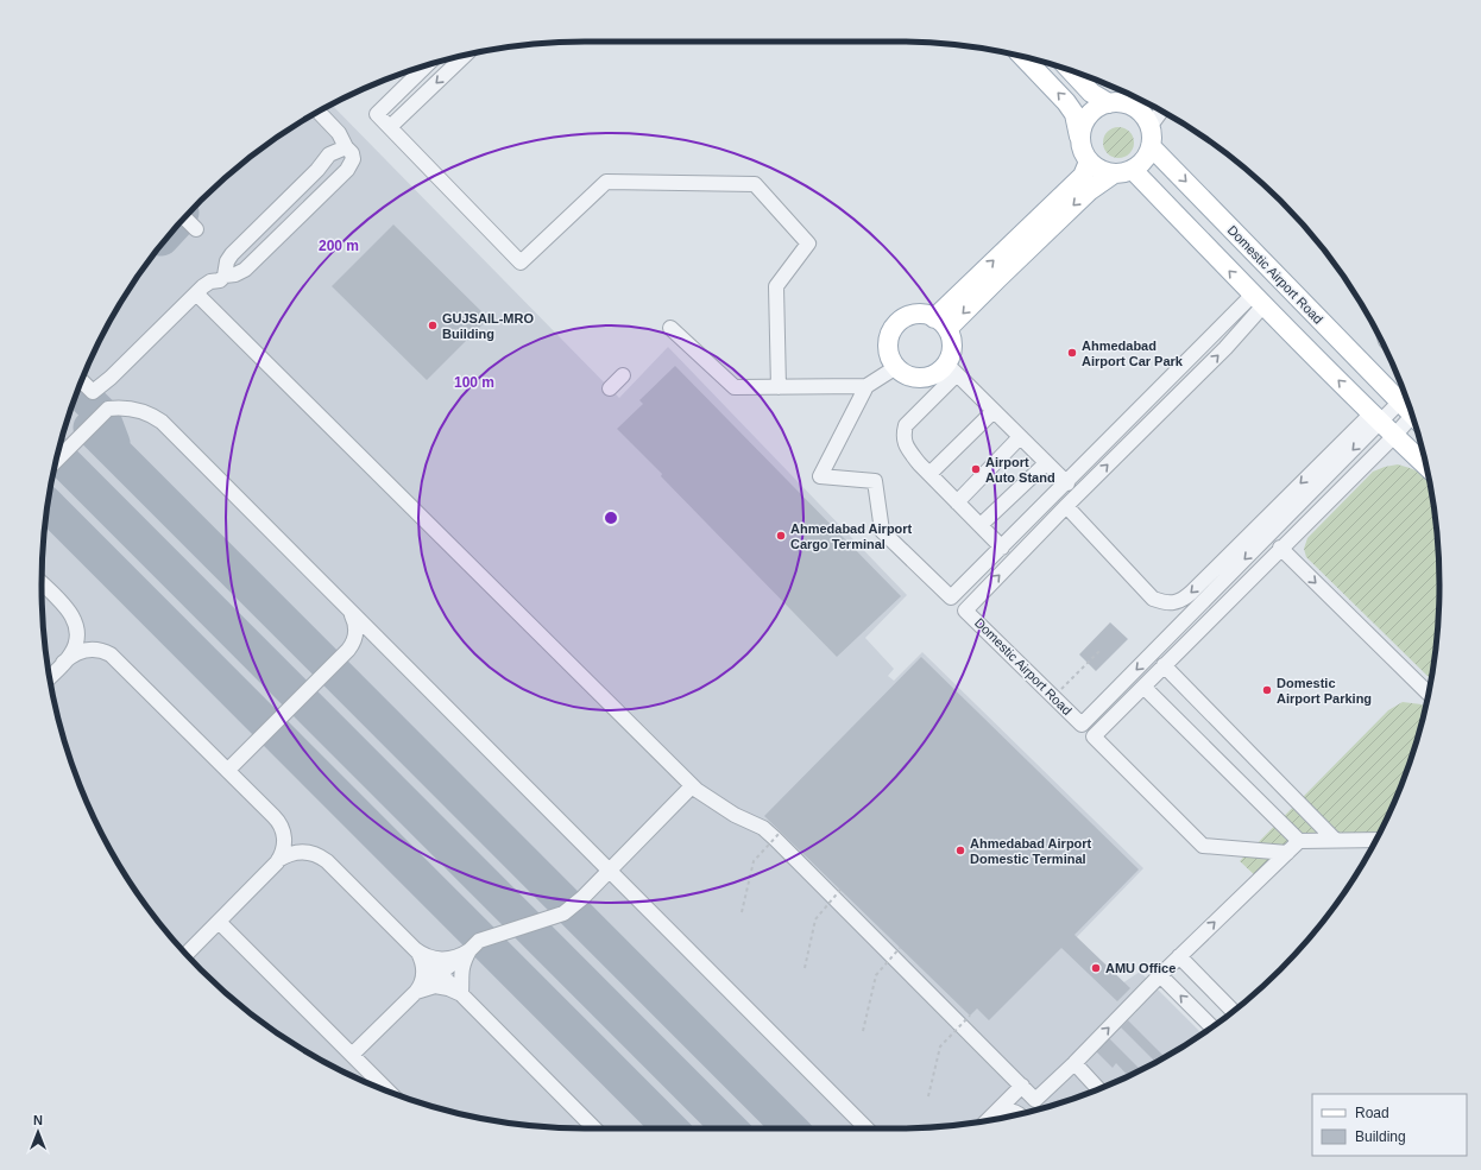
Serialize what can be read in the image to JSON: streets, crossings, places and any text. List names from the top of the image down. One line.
{"streets":{"main road":["Domestic Airport Road"]},"places":["GUJSAIL-MRO Building","Ahmedabad Airport Car Park","Airport Auto Stand","Ahmedabad Airport Cargo Terminal","Domestic Airport Parking","Ahmedabad Airport Domestic Terminal","AMU Office"],"legend":["Road","Building"],"north":"top","rings":["200 m","100 m"]}
